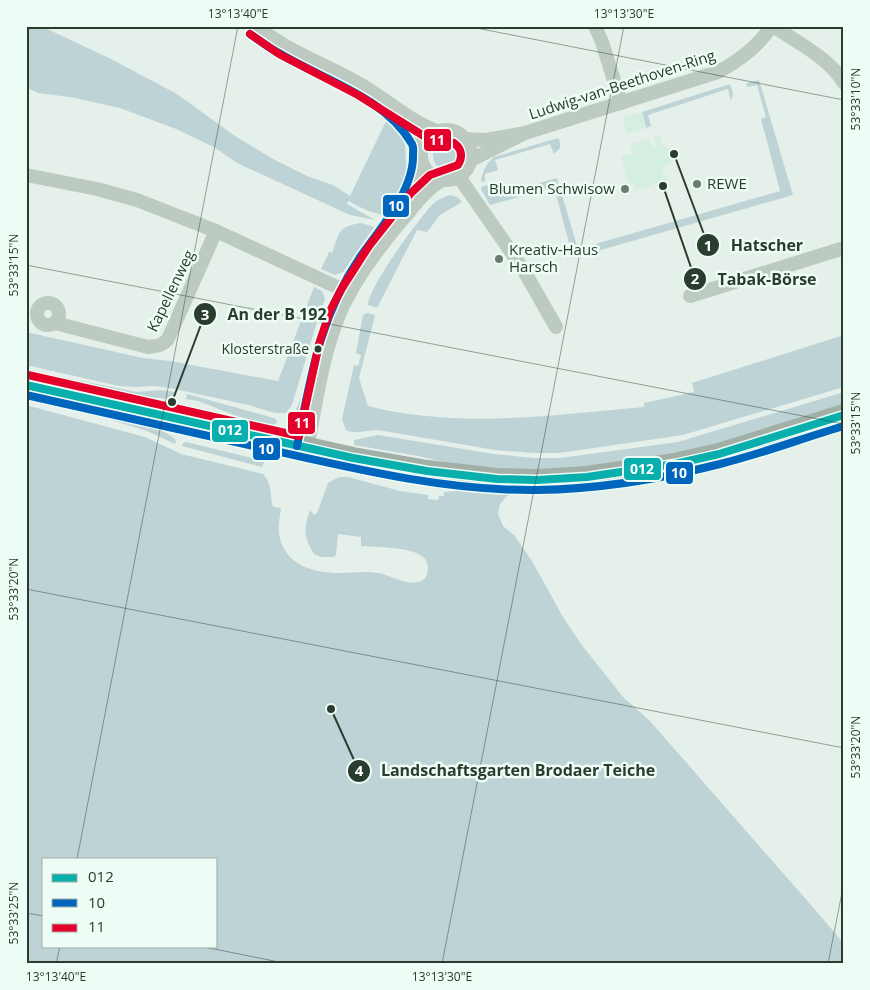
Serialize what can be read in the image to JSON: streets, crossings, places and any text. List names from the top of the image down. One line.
{"streets":{"street":["Ludwig-van-Beethoven-Ring","Kapellenweg"]},"places":["Hatscher","REWE","Tabak-Börse","Blumen Schwisow","Kreativ-Haus Harsch","Klosterstraße","An der B 192","Landschaftsgarten Brodaer Teiche"],"lines":["transit line 10","transit line 11","transit line 012"],"legend":["012","10","11"],"coordinates":["13°13'40\"E","13°13'30\"E","53°33'10\"N","53°33'15\"N","53°33'20\"N","53°33'25\"N"]}
